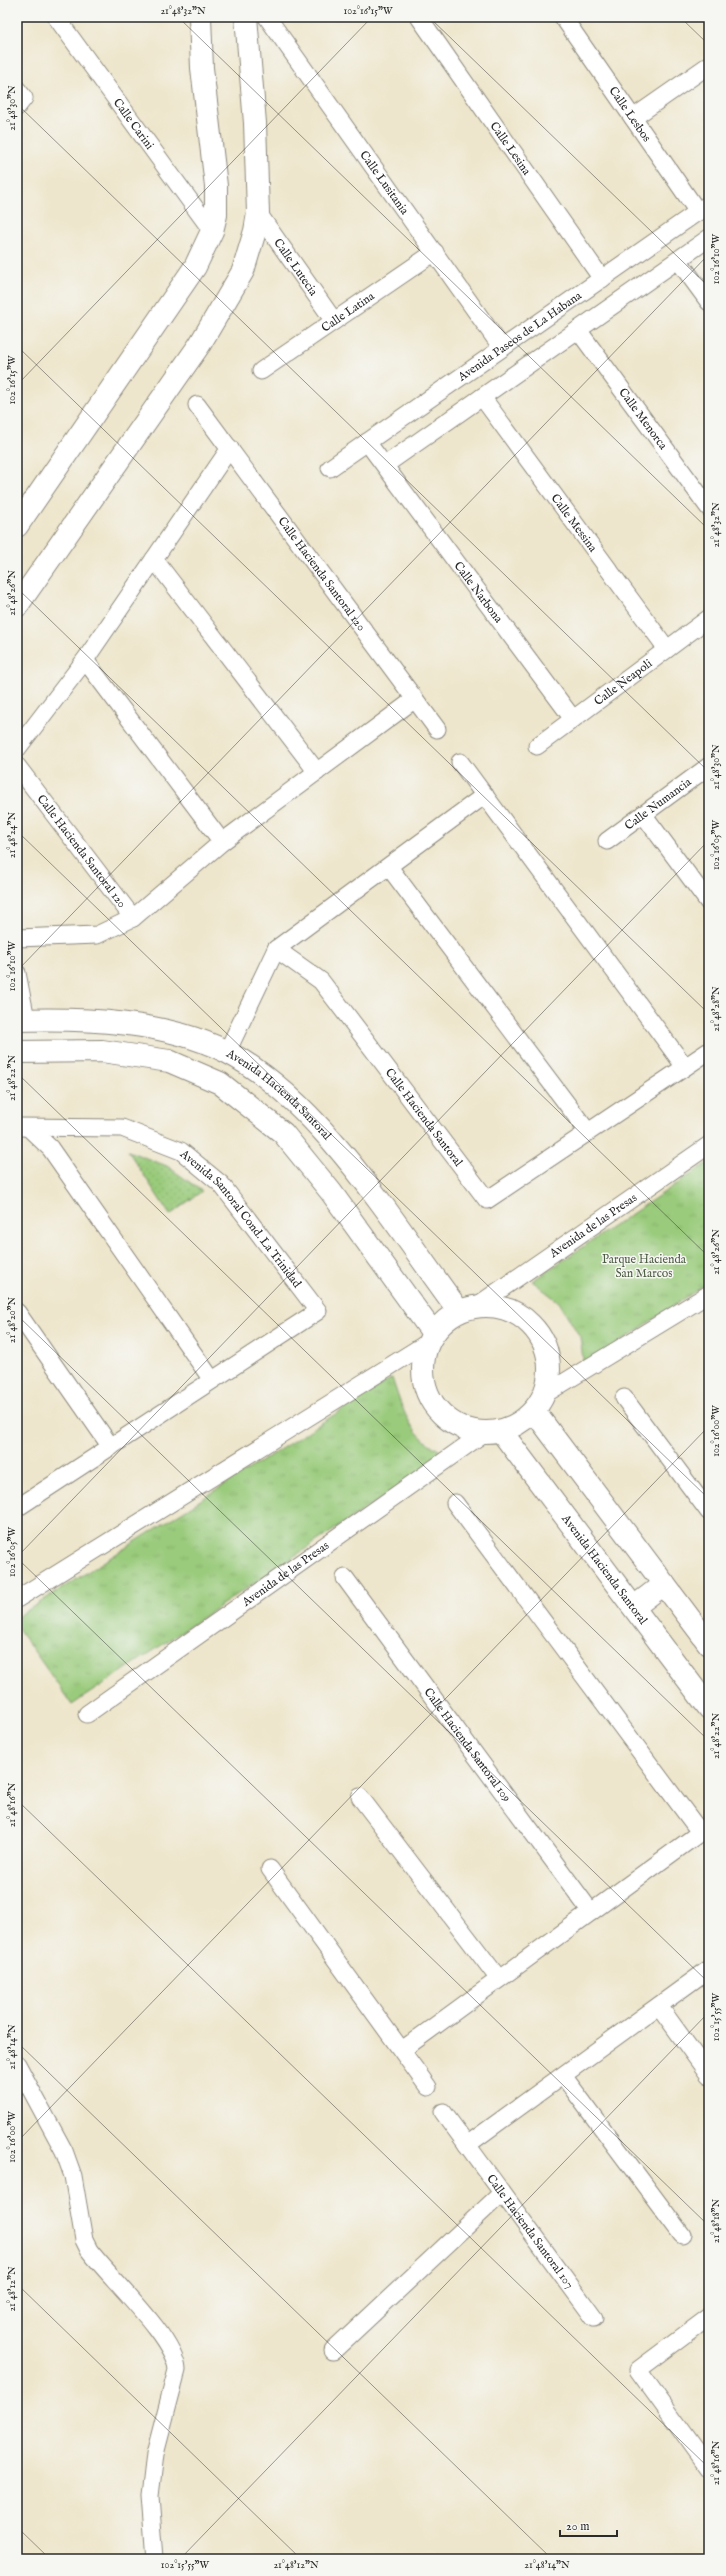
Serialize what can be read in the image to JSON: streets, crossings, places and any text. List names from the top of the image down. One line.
{"streets":{"street":["Calle Lesbos","Calle Carini","Calle Lesina","Calle Lusitania","Calle Lutecia","Calle Latina","Avenida Paseos de La Habana","Calle Menorca","Calle Messina","Calle Hacienda Santoral 120","Calle Narbona","Calle Neapoli","Calle Numancia","Avenida Hacienda Santoral","Calle Hacienda Santoral","Avenida Santoral Cond. La Trinidad","Avenida de las Presas","Calle Hacienda Santoral 109","Calle Hacienda Santoral 107"]},"crossings":[["Calle Lesbos","Avenida Paseos de La Habana"],["Calle Lesina","Avenida Paseos de La Habana"],["Calle Lusitania","Calle Latina"],["Calle Lusitania","Avenida Paseos de La Habana"],["Calle Lutecia","Calle Latina"],["Avenida Paseos de La Habana","Calle Narbona"],["Calle Messina","Calle Neapoli"],["Calle Narbona","Calle Neapoli"],["Avenida Hacienda Santoral","Avenida de las Presas"]],"parks":["Parque Hacienda San Marcos"],"scale_bar":"20 m","coordinates":["21°48'32\"N","102°16'15\"W","21°48'30\"N","102°16'10\"W","21°48'26\"N","21°48'24\"N","102°16'05\"W","21°48'28\"N","21°48'22\"N","21°48'20\"N","102°16'00\"W","21°48'16\"N","102°15'55\"W","21°48'14\"N","21°48'18\"N","21°48'12\"N"]}
